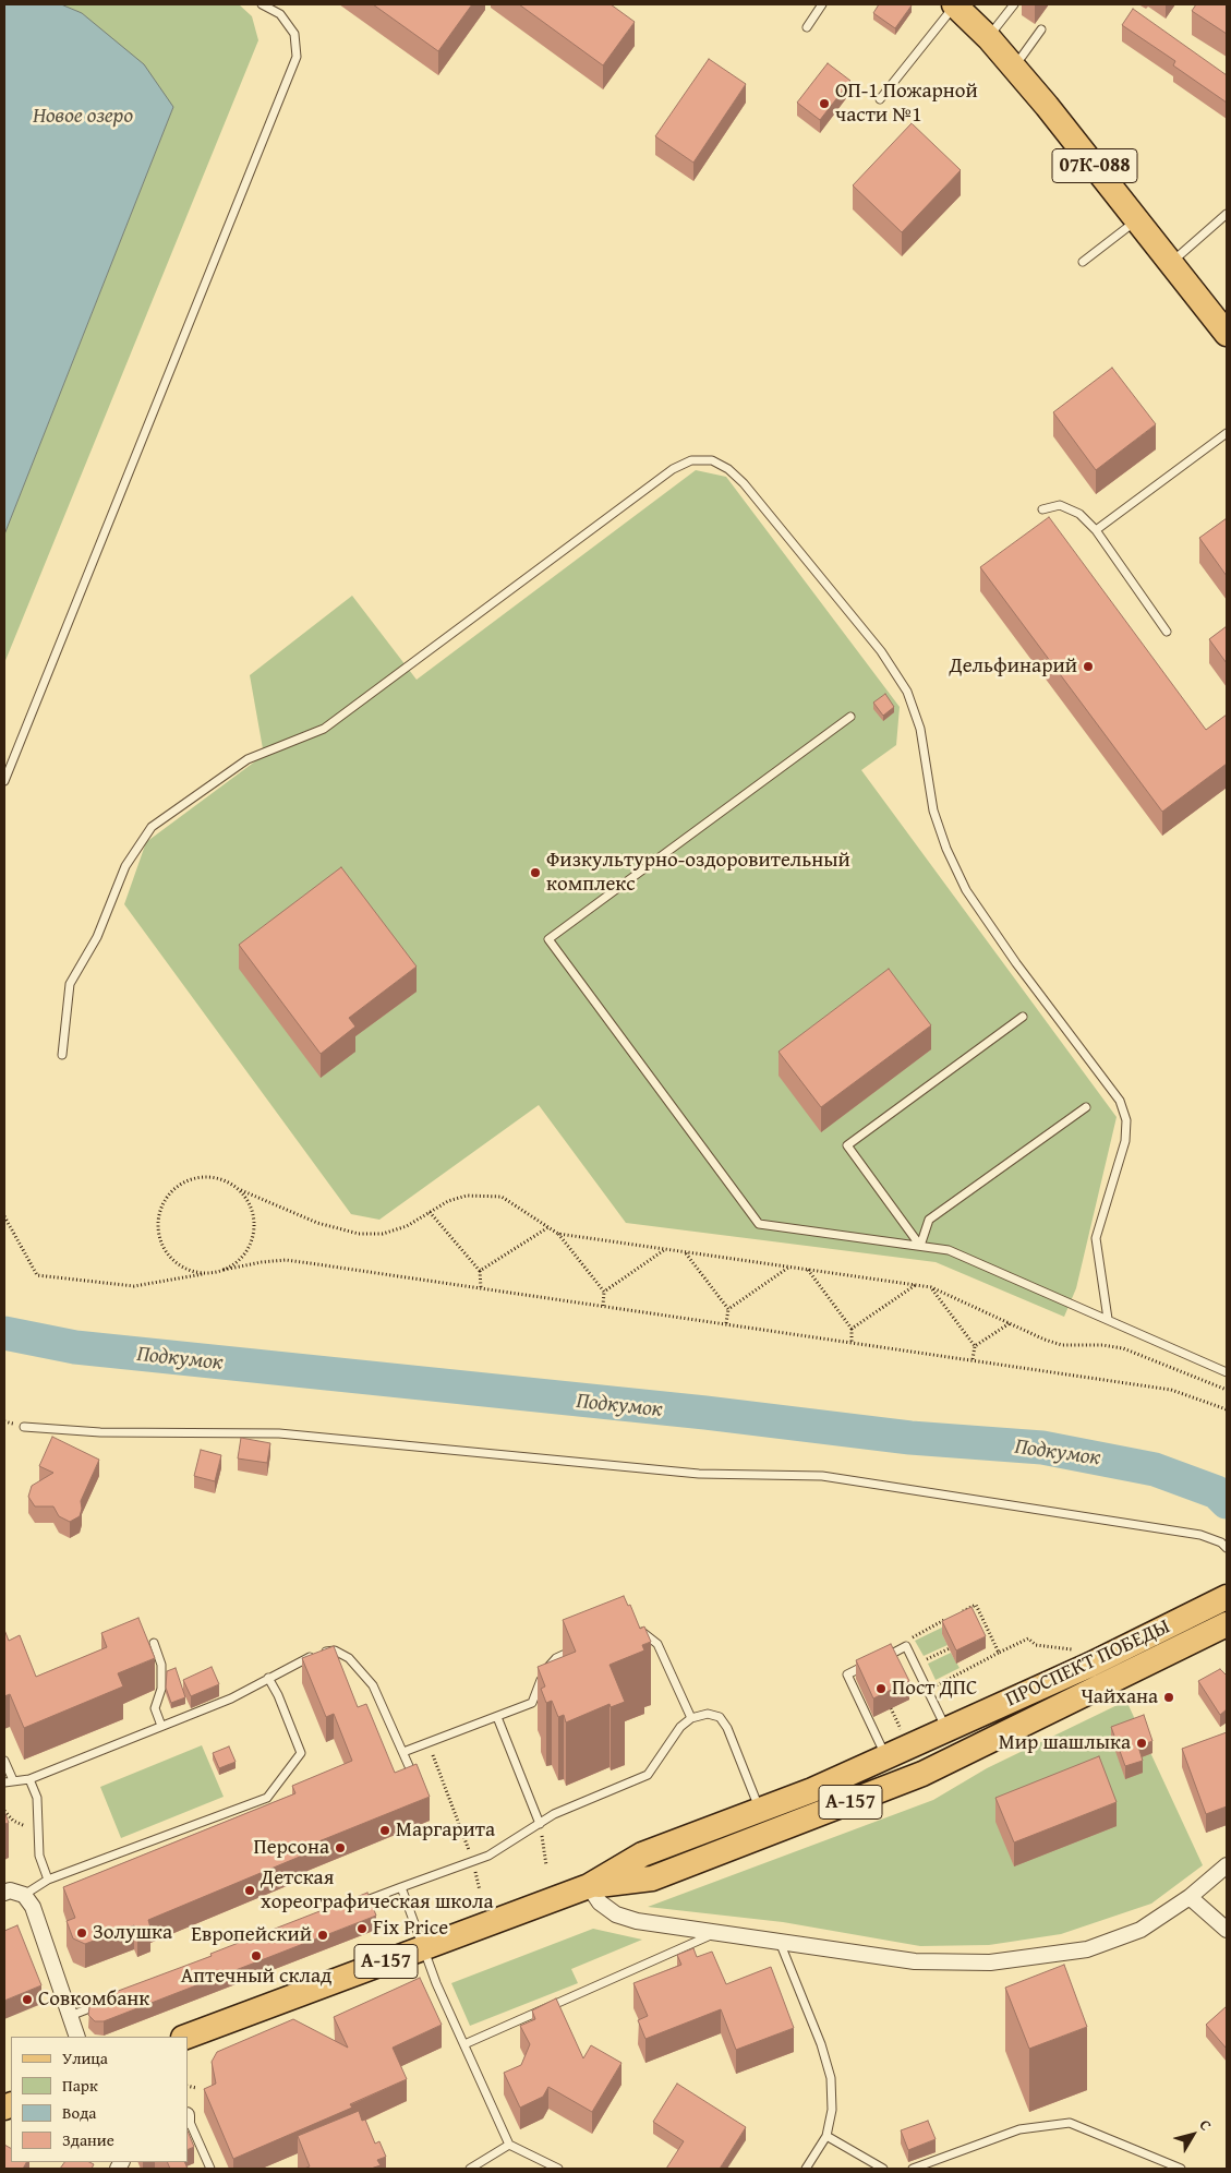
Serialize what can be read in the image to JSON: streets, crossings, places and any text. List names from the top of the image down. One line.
{"streets":{"main road":["07К-088","ПРОСПЕКТ ПОБЕДЫ","А-157"]},"water":["Новое озеро","Подкумок"],"places":["ОП-1 Пожарной части №1","Дельфинарий","Физкультурно-оздоровительный комплекс","Пост ДПС","Чайхана","Мир шашлыка","Маргарита","Персона","Детская хореографическая школа","Fix Price","Золушка","Европейский","Аптечный склад","Совкомбанк"],"legend":["Улица","Парк","Вода","Здание"],"north":"top right"}
